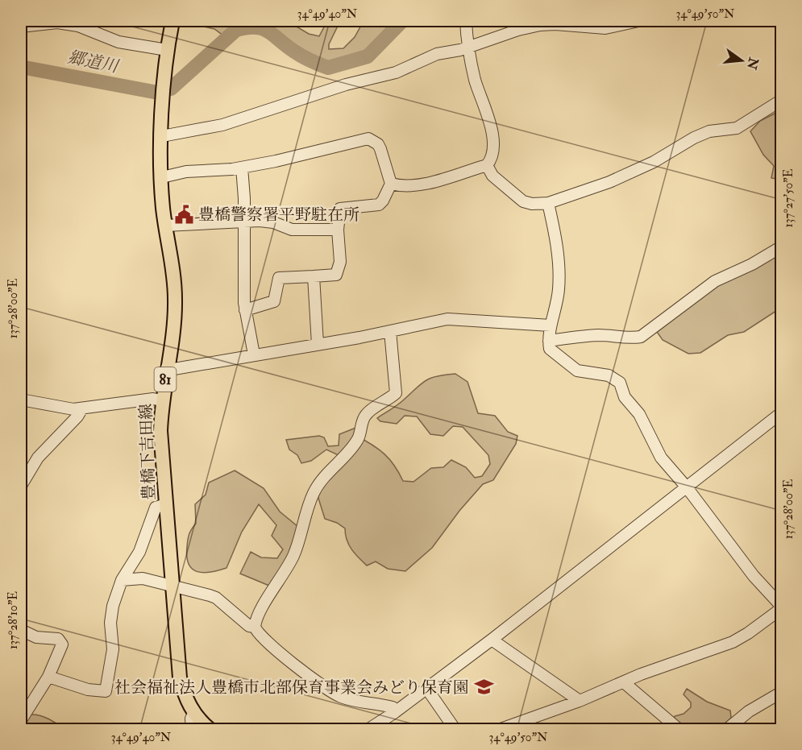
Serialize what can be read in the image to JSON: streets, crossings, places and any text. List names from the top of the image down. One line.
{"streets":{"main road":["81","豊橋下吉田線"]},"water":["郷道川"],"places":{"public building":["豊橋警察署平野駐在所"],"school or university":["社会福祉法人豊橋市北部保育事業会みどり保育園"]},"north":"right","coordinates":["34°49'40\"N","34°49'50\"N","137°27'50\"E","137°28'00\"E","137°28'10\"E"]}
